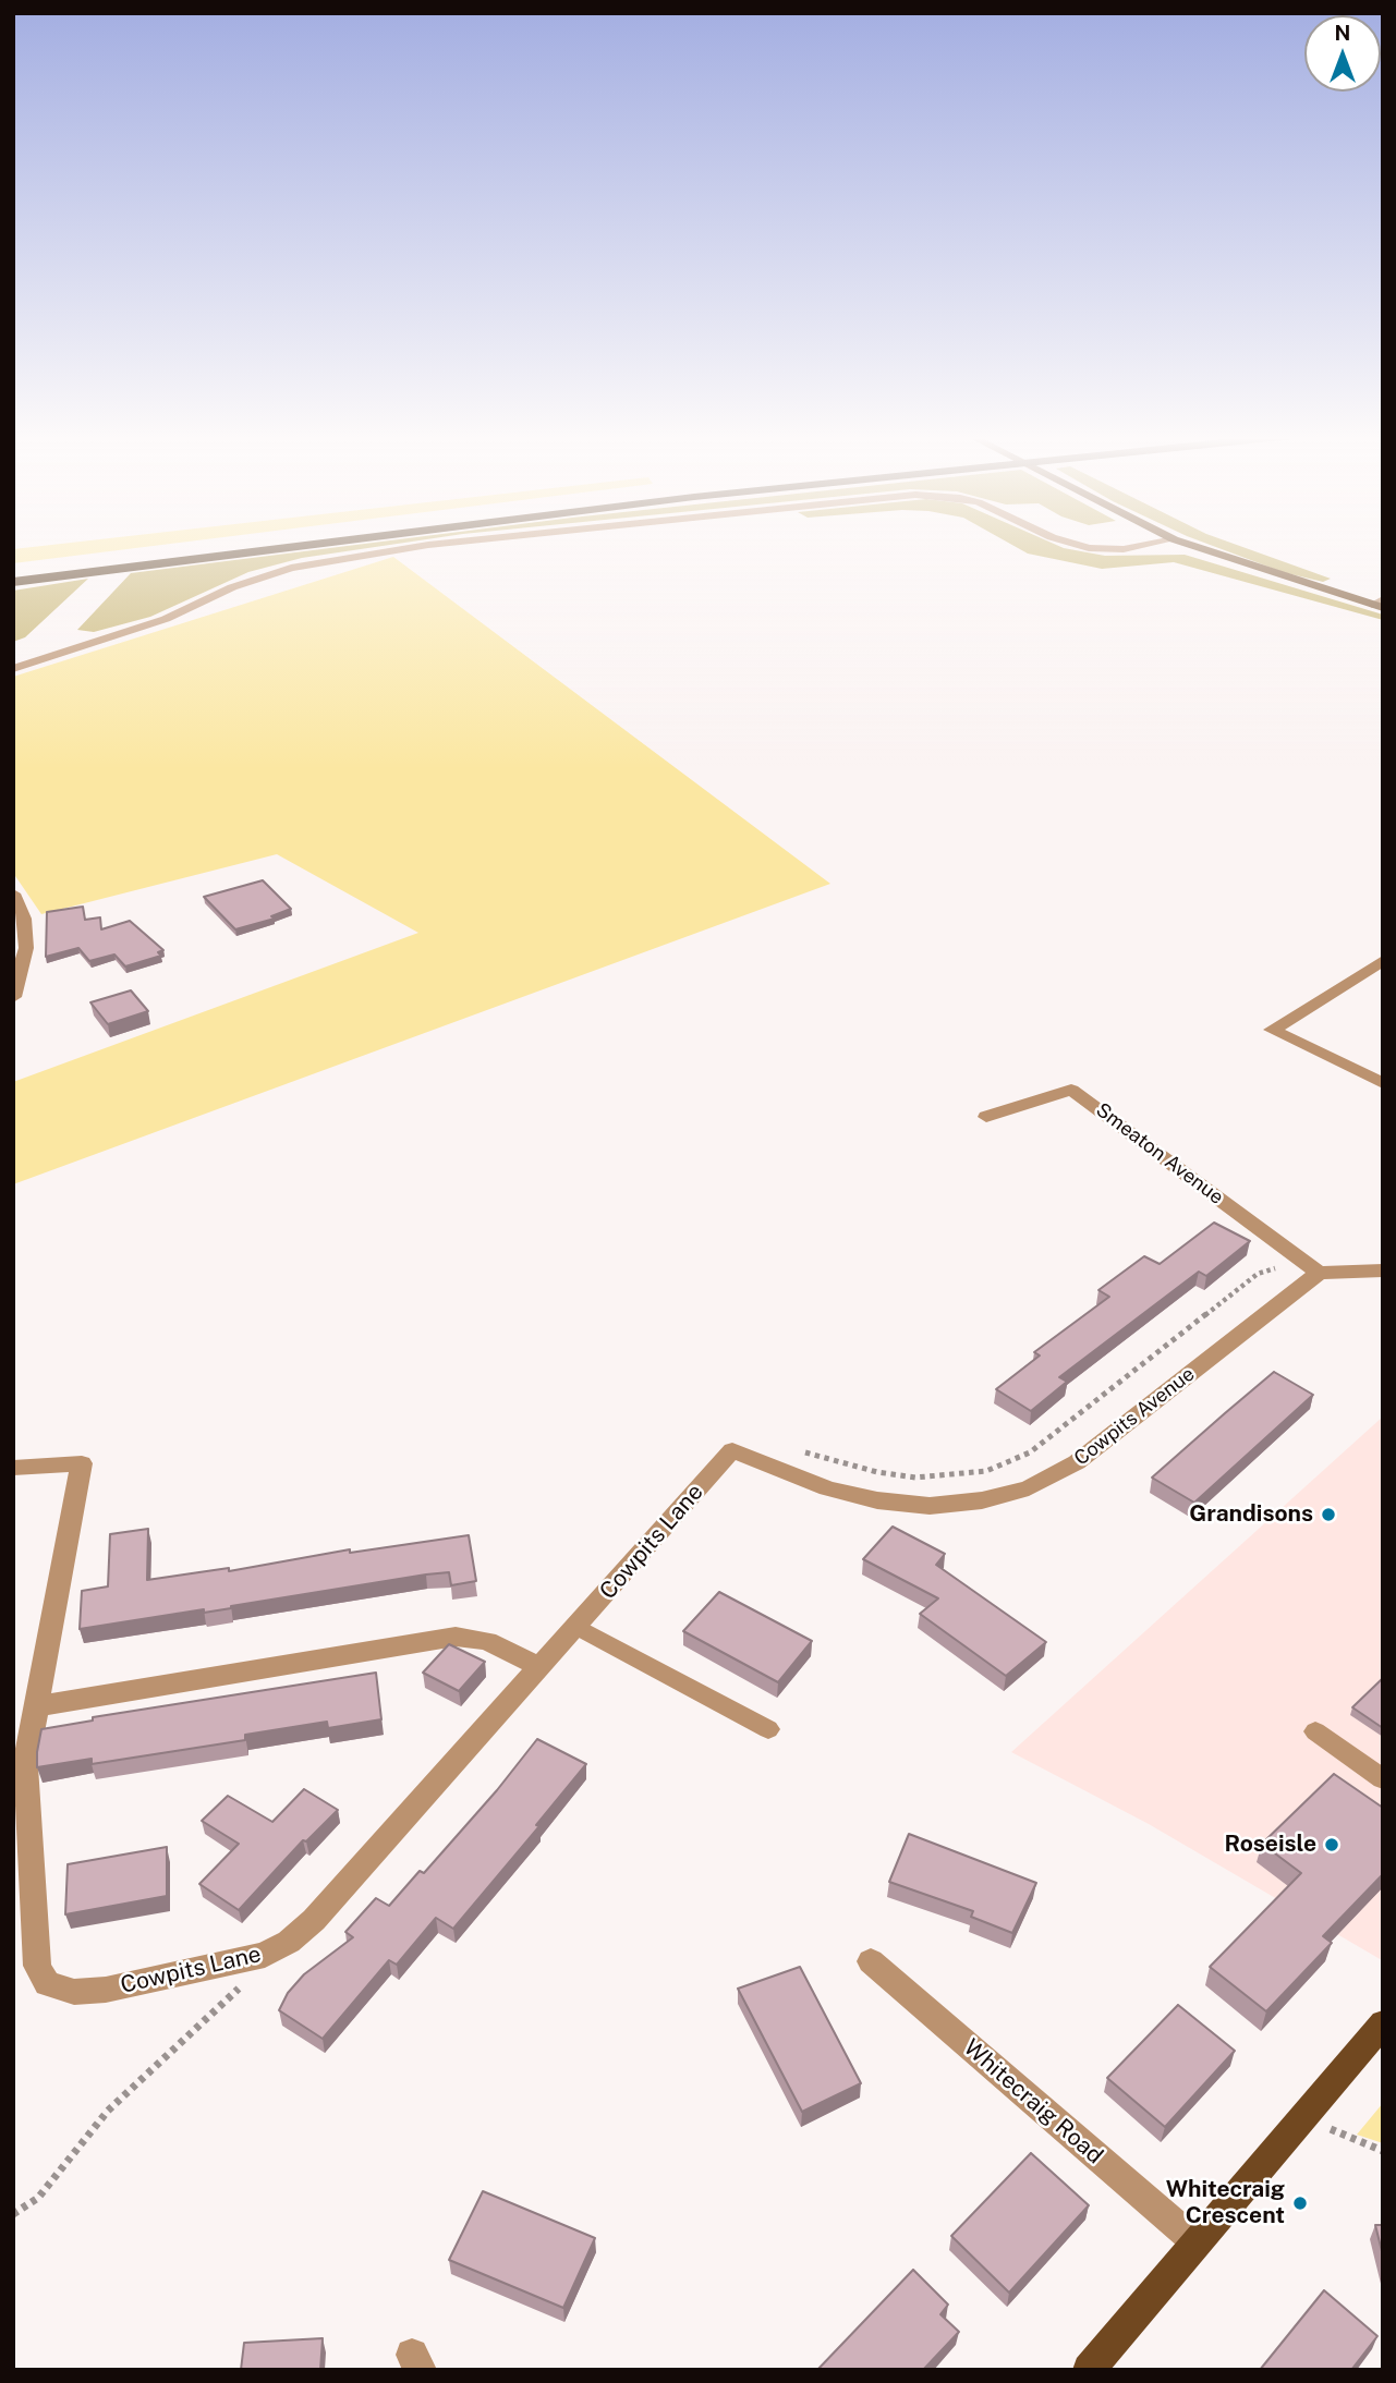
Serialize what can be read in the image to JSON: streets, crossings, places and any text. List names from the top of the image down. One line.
{"streets":{"street":["Smeaton Avenue","Cowpits Avenue","Cowpits Lane","Whitecraig Road"]},"crossings":[["Smeaton Avenue","Cowpits Avenue"],["Cowpits Avenue","Cowpits Lane"]],"places":["Grandisons","Roseisle","Whitecraig Crescent"],"north":"top"}
